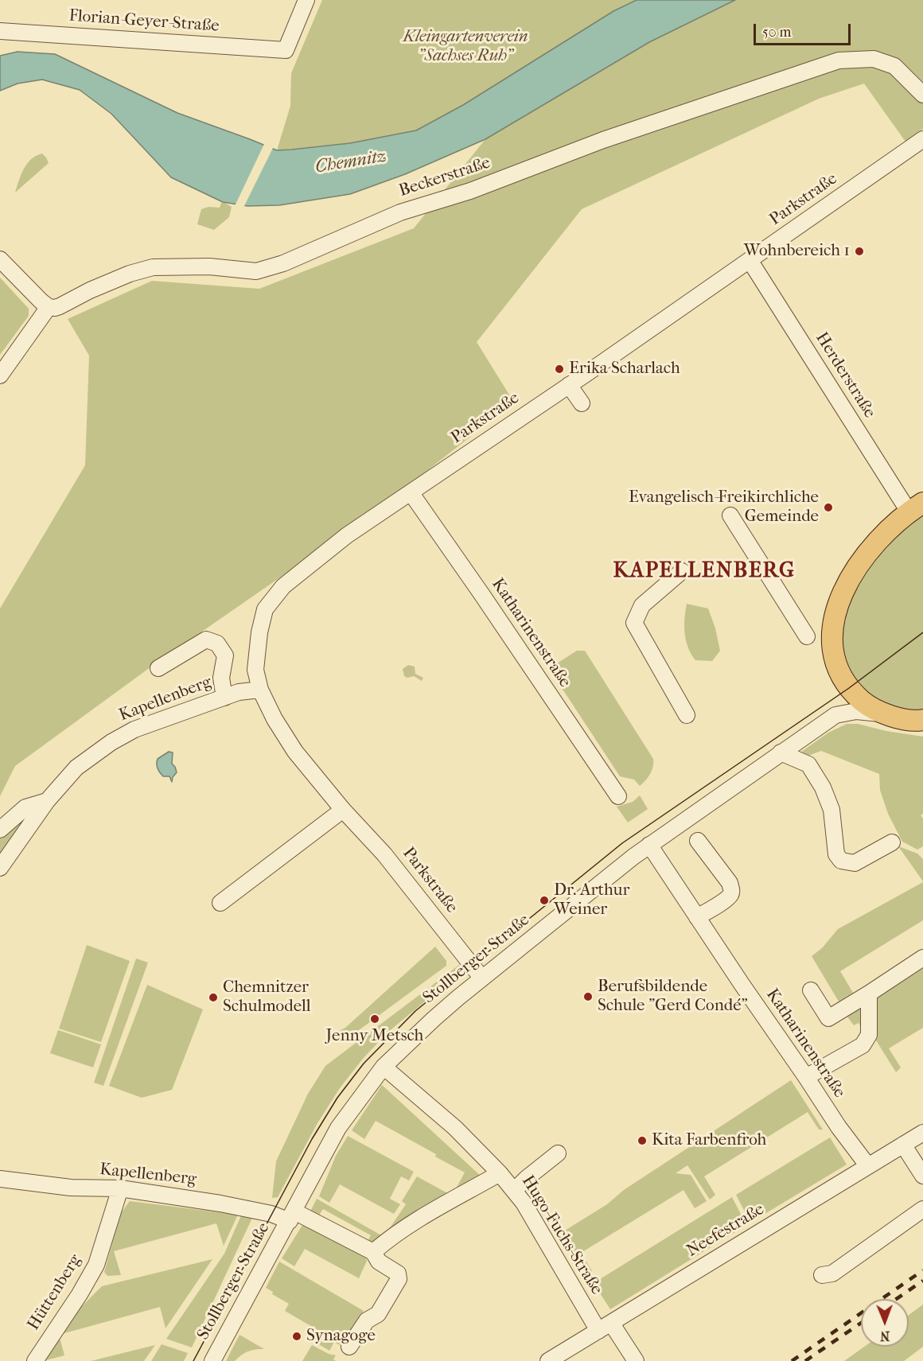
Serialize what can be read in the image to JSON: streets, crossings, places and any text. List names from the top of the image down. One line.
{"streets":{"street":["Florian-Geyer-Straße","Beckerstraße","Parkstraße","Herderstraße","Katharinenstraße","Kapellenberg","Stollberger Straße","Neefestraße","Hugo-Fuchs-Straße","Hüttenberg"]},"crossings":[["Parkstraße","Herderstraße"],["Parkstraße","Katharinenstraße"],["Parkstraße","Kapellenberg"],["Parkstraße","Stollberger Straße"],["Katharinenstraße","Stollberger Straße"],["Katharinenstraße","Neefestraße"],["Kapellenberg","Stollberger Straße"],["Kapellenberg","Hüttenberg"],["Stollberger Straße","Hugo-Fuchs-Straße"],["Neefestraße","Hugo-Fuchs-Straße"]],"districts":["KAPELLENBERG"],"water":["Chemnitz"],"parks":["Kleingartenverein \"Sachses Ruh\""],"places":["Wohnbereich 1","Erika Scharlach","Evangelisch-Freikirchliche Gemeinde","Dr. Arthur Weiner","Berufsbildende Schule \"Gerd Condé\"","Chemnitzer Schulmodell","Jenny Metsch","Kita Farbenfroh","Synagoge"],"scale_bar":"50 m","north":"bottom"}
